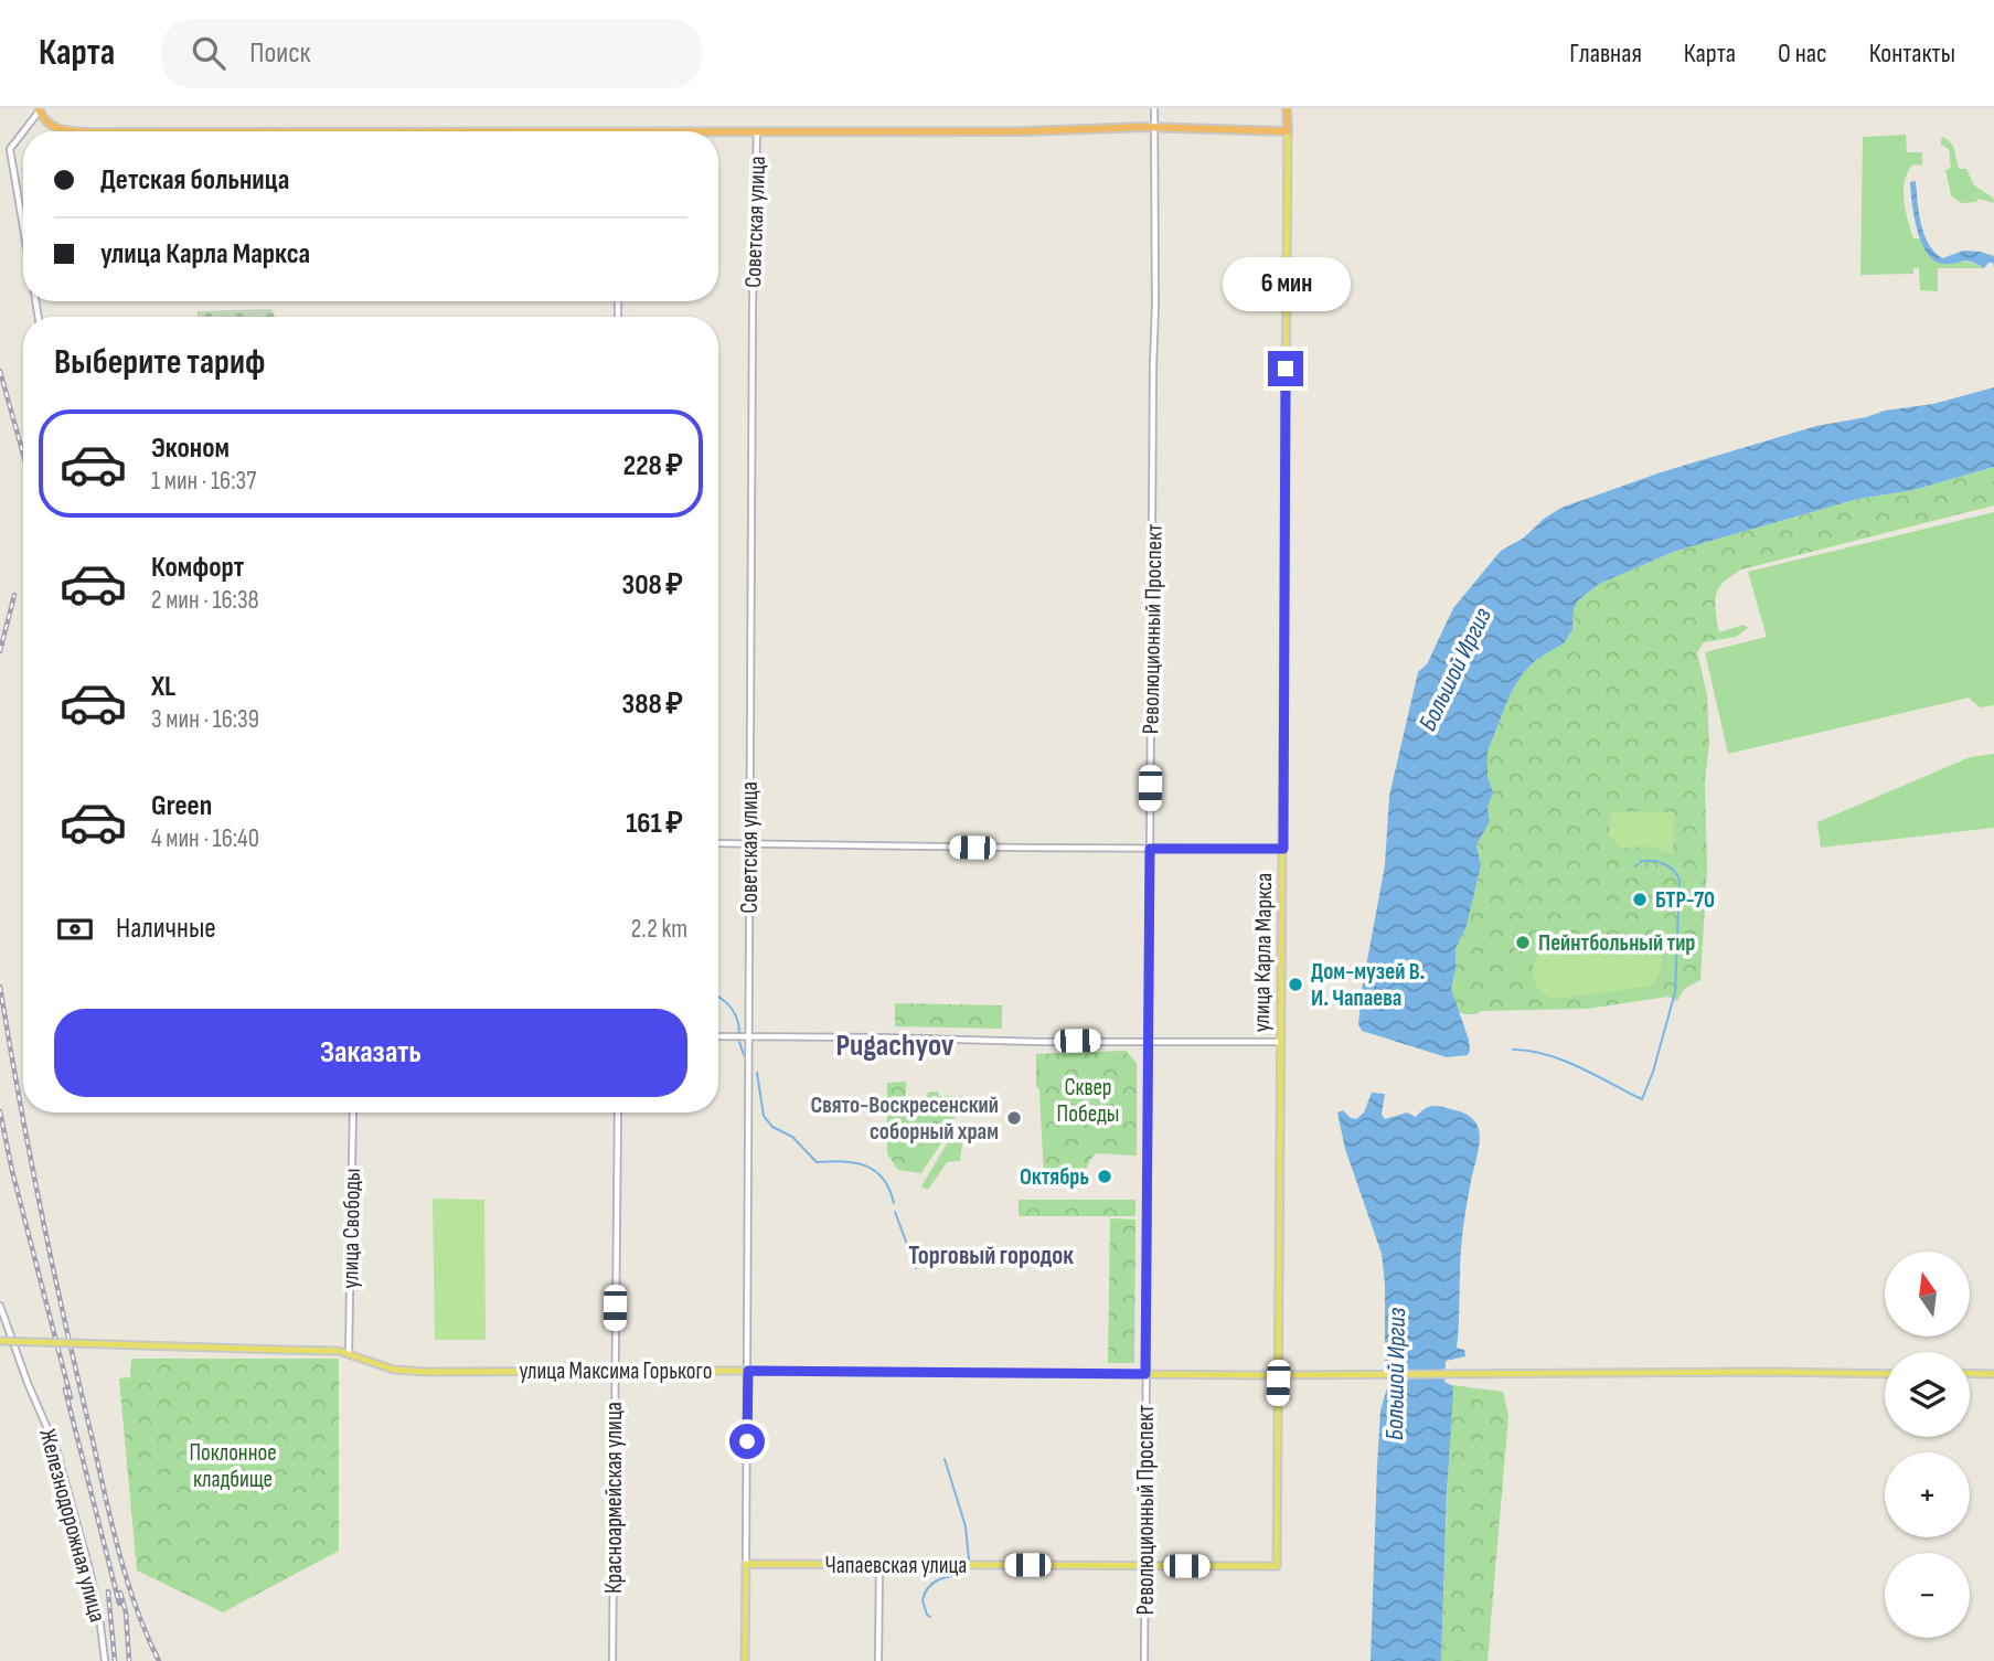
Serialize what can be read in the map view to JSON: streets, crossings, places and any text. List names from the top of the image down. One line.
{"streets":{"highway":["улица Карла Маркса"],"main road":["улица Максима Горького","Чапаевская улица"],"street":["Советская улица","Революционный Проспект","улица Свободы","Красноармейская улица","Железнодорожная улица"]},"crossings":[["Советская улица","улица Максима Горького"],["Советская улица","Чапаевская улица"],["Революционный Проспект","улица Максима Горького"],["Революционный Проспект","Чапаевская улица"],["улица Карла Маркса","улица Максима Горького"],["улица Карла Маркса","Чапаевская улица"],["улица Свободы","улица Максима Горького"],["улица Максима Горького","Красноармейская улица"]],"districts":["Pugachyov","Торговый городок"],"water":["Большой Иргиз"],"parks":["Сквер Победы","Поклонное кладбище"],"places":["БТР-70","Пейнтбольный тир","Дом-музей В. И. Чапаева","Свято-Воскресенский соборный храм","Октябрь"],"north":"top","page":{"header":"Карта","search":"Поиск","nav":["Главная","Карта","О нас","Контакты"],"banner":["Детская больница","улица Карла Маркса"],"bubble":"6 мин","heading":"Выберите тариф","list":[{"name":"Эконом","note":"1 мин · 16:37","value":"228 ₽"},{"name":"Комфорт","note":"2 мин · 16:38","value":"308 ₽"},{"name":"XL","note":"3 мин · 16:39","value":"388 ₽"},{"name":"Green","note":"4 мин · 16:40","value":"161 ₽"}],"pay":["Наличные","2.2 km"],"buttons":"Заказать","map_buttons":["+","−"]}}
